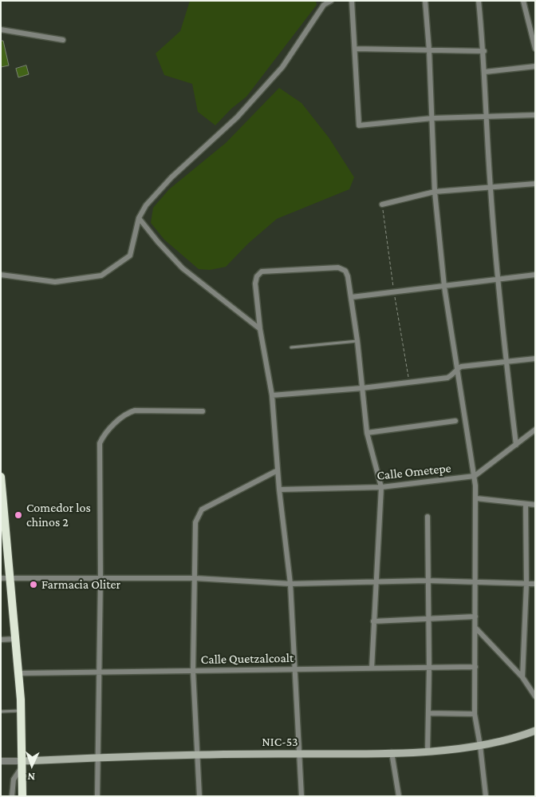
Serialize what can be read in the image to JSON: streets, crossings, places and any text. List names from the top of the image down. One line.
{"streets":{"main road":["NIC-53"],"street":["Calle Ometepe","Calle Quetzalcoalt"]},"places":["Comedor los chinos 2","Farmacia Oliter"],"north":"bottom"}
